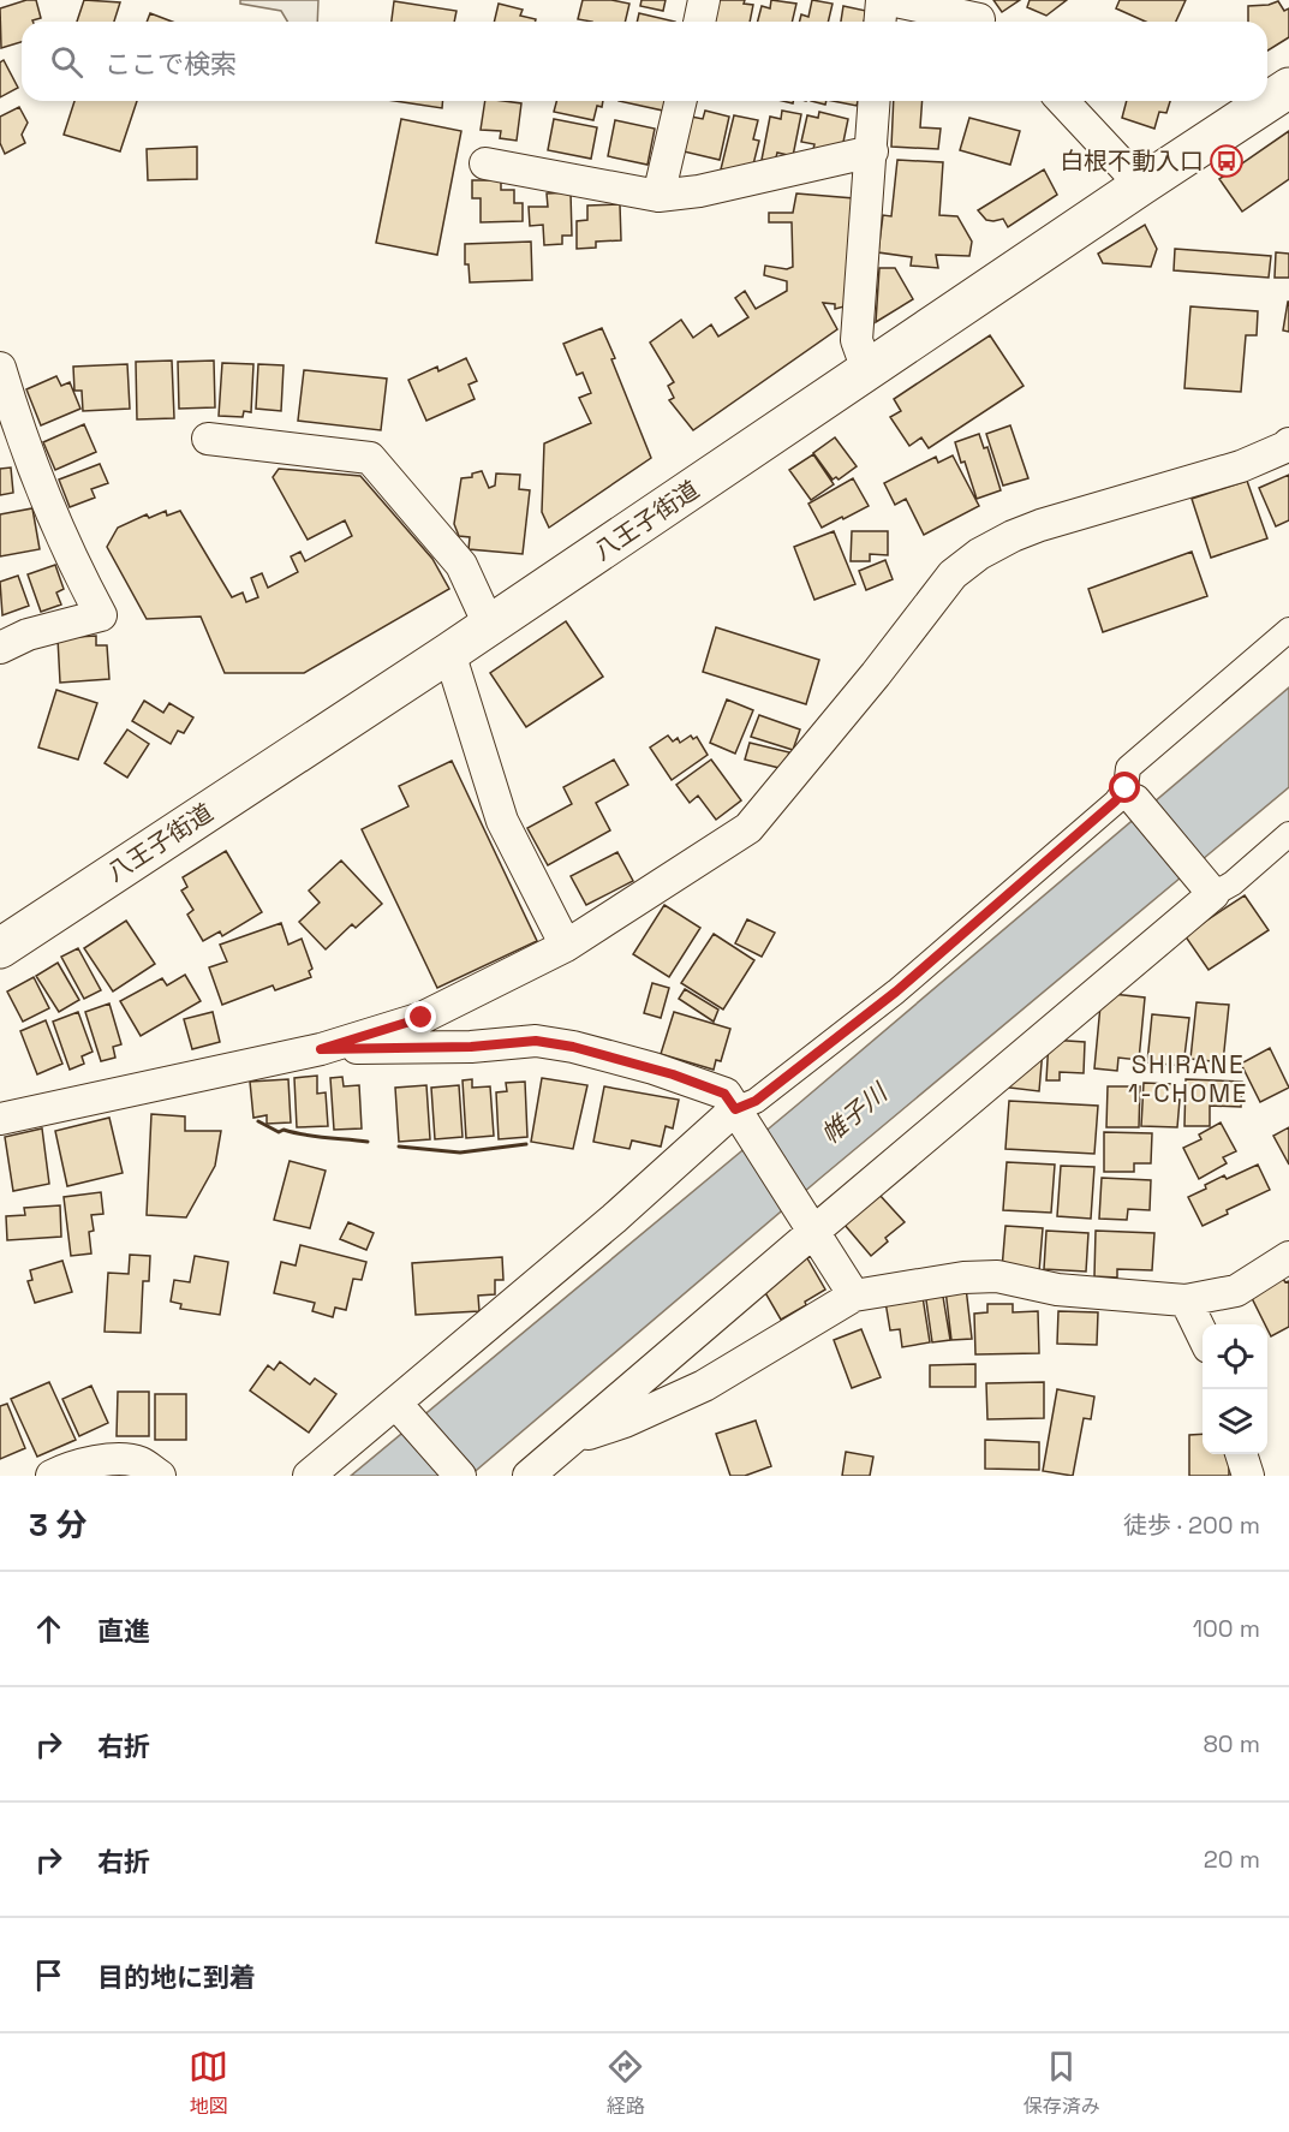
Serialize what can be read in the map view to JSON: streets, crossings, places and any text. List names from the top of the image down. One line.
{"streets":{"highway":["八王子街道"]},"districts":["SHIRANE 1-CHOME"],"water":["帷子川"],"places":{"bus stop":["白根不動入口"]},"page":{"search":"ここで検索","heading":["3 分","徒歩 · 200 m"],"list":[["直進","100 m"],["右折","80 m"],["右折","20 m"],"目的地に到着"],"nav":["地図","経路","保存済み"]}}
